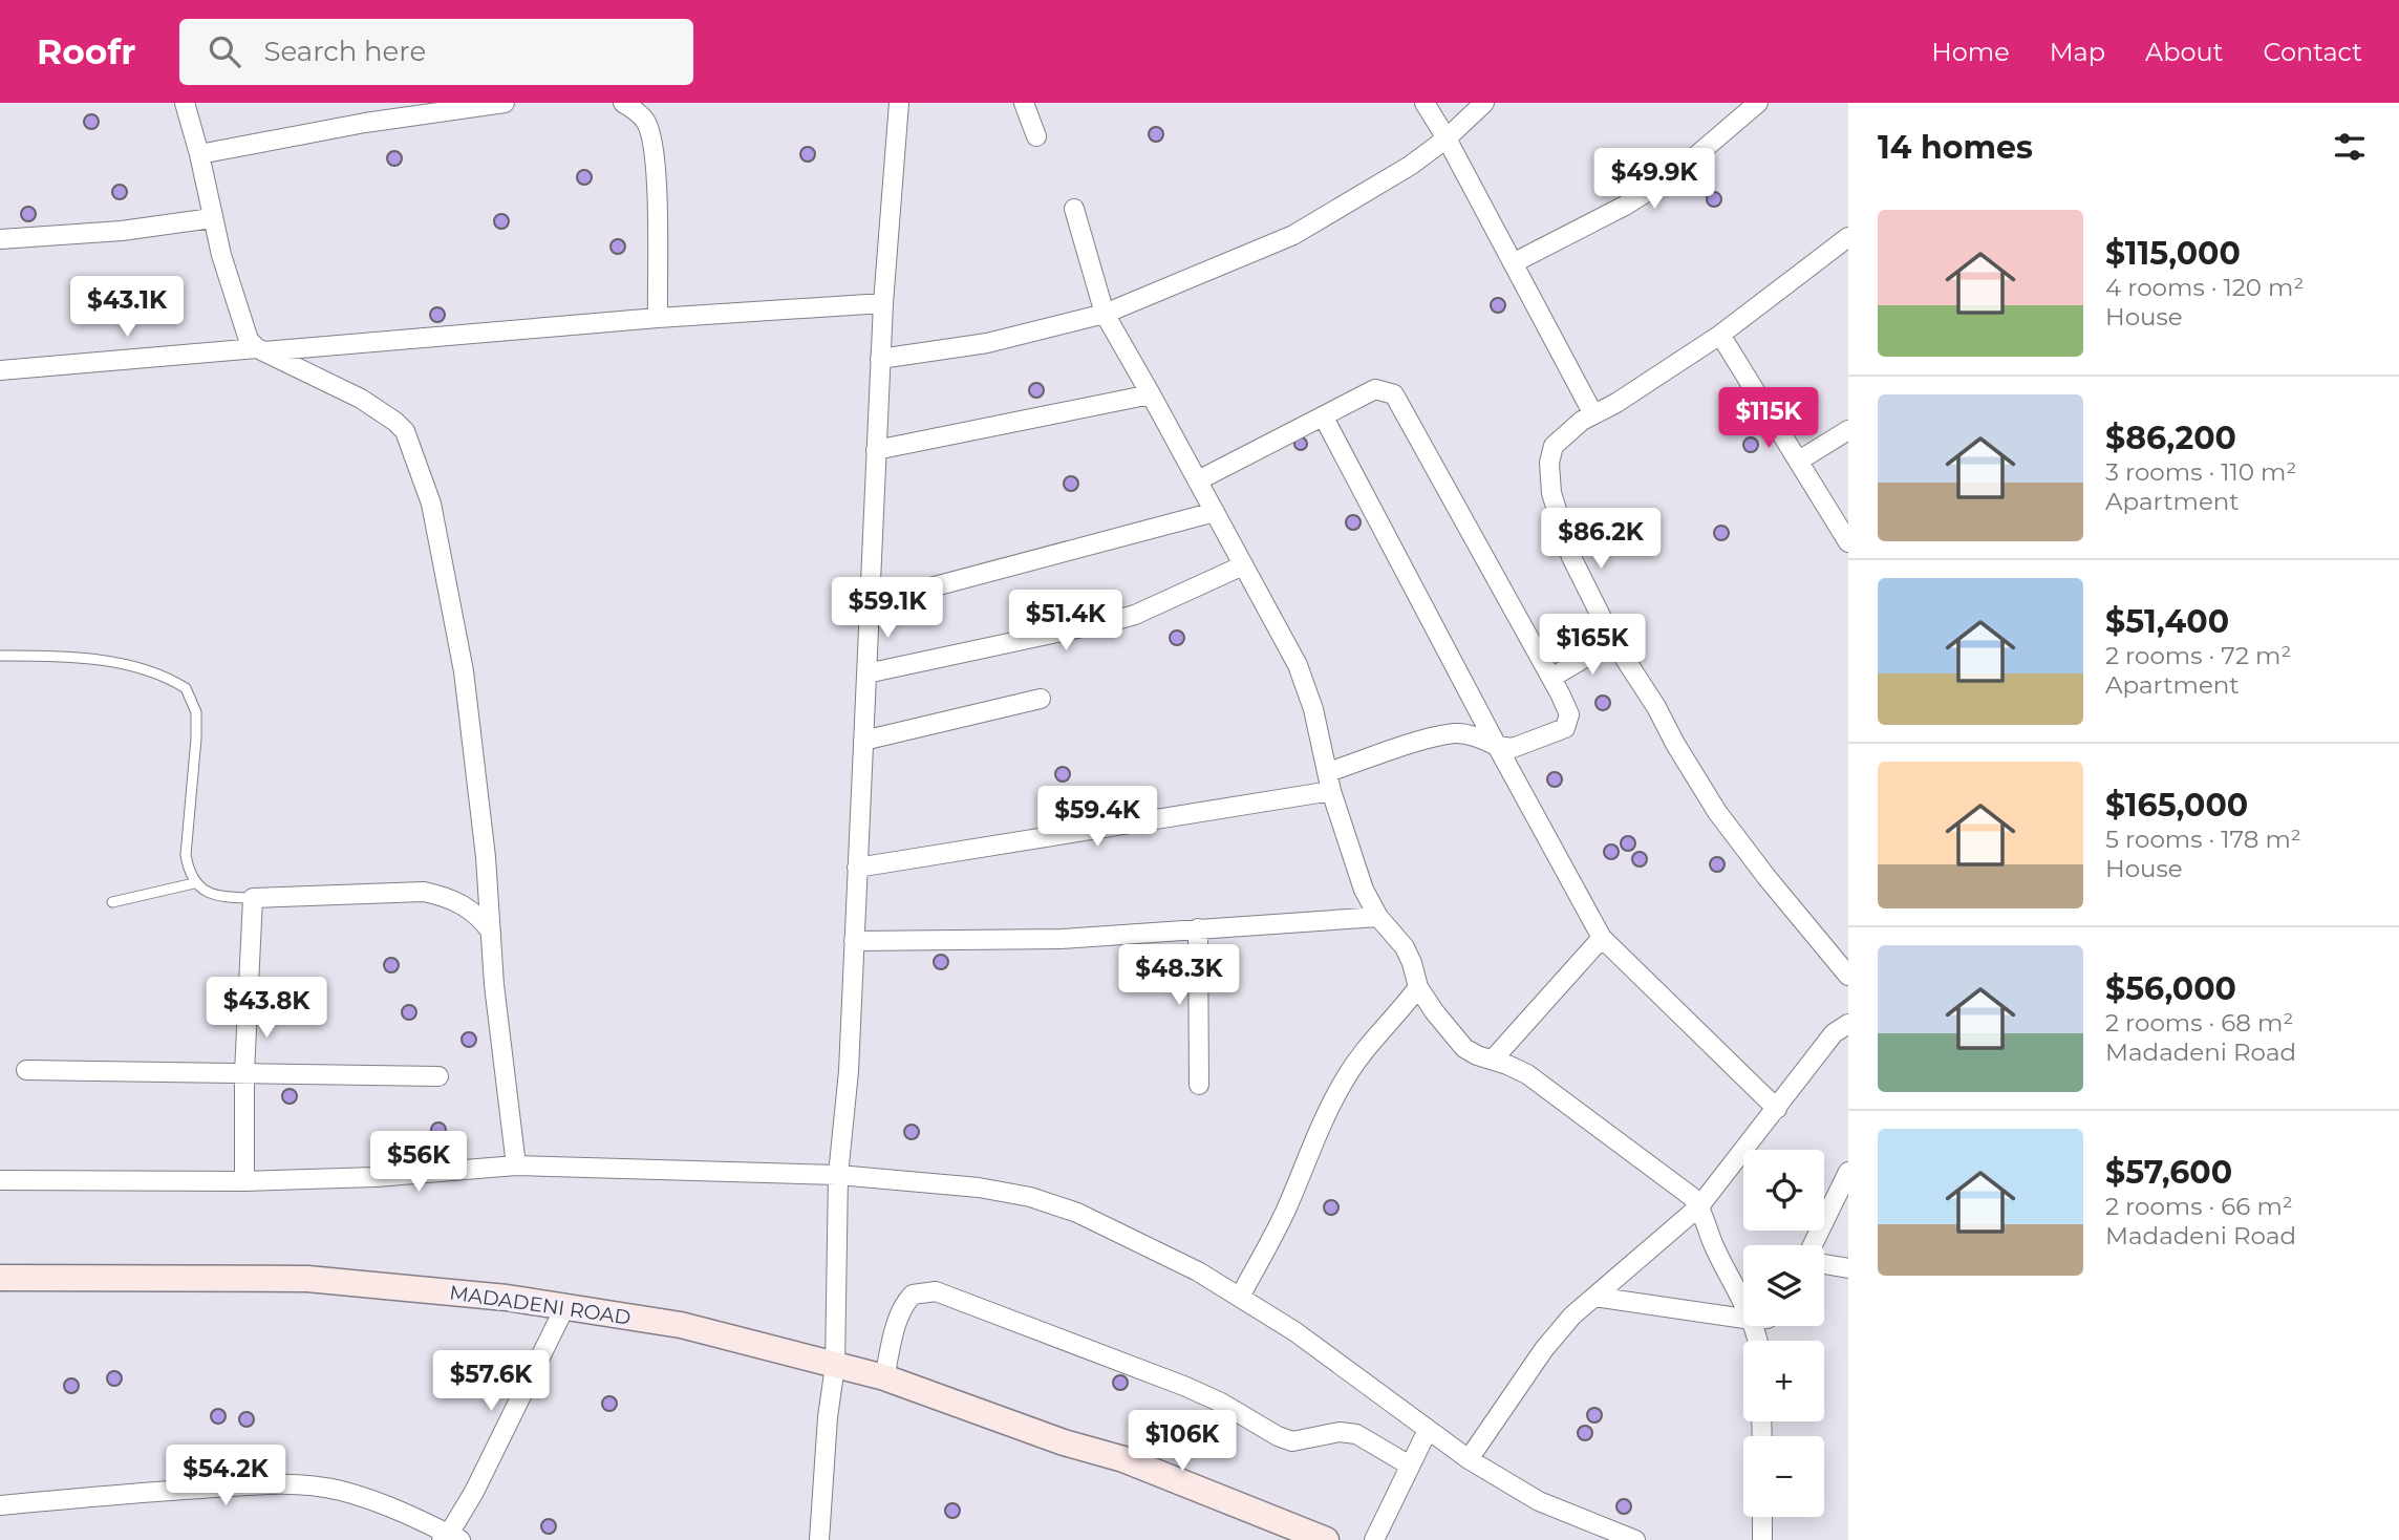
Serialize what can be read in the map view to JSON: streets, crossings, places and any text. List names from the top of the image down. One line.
{"streets":{"street":["MADADENI ROAD"]},"page":{"header":"Roofr","search":"Search here","nav":["Home","Map","About","Contact"],"heading":"14 homes","price":["$49.9K","$43.1K","$115K","$86.2K","$59.1K","$51.4K","$165K","$59.4K","$48.3K","$43.8K","$56K","$57.6K","$106K","$54.2K"],"list":[{"name":"$115,000","note":"4 rooms · 120 m² · House"},{"name":"$86,200","note":"3 rooms · 110 m² · Apartment"},{"name":"$51,400","note":"2 rooms · 72 m² · Apartment"},{"name":"$165,000","note":"5 rooms · 178 m² · House"},{"name":"$56,000","note":"2 rooms · 68 m² · Madadeni Road"},{"name":"$57,600","note":"2 rooms · 66 m² · Madadeni Road"}],"map_buttons":["+","−"]}}
